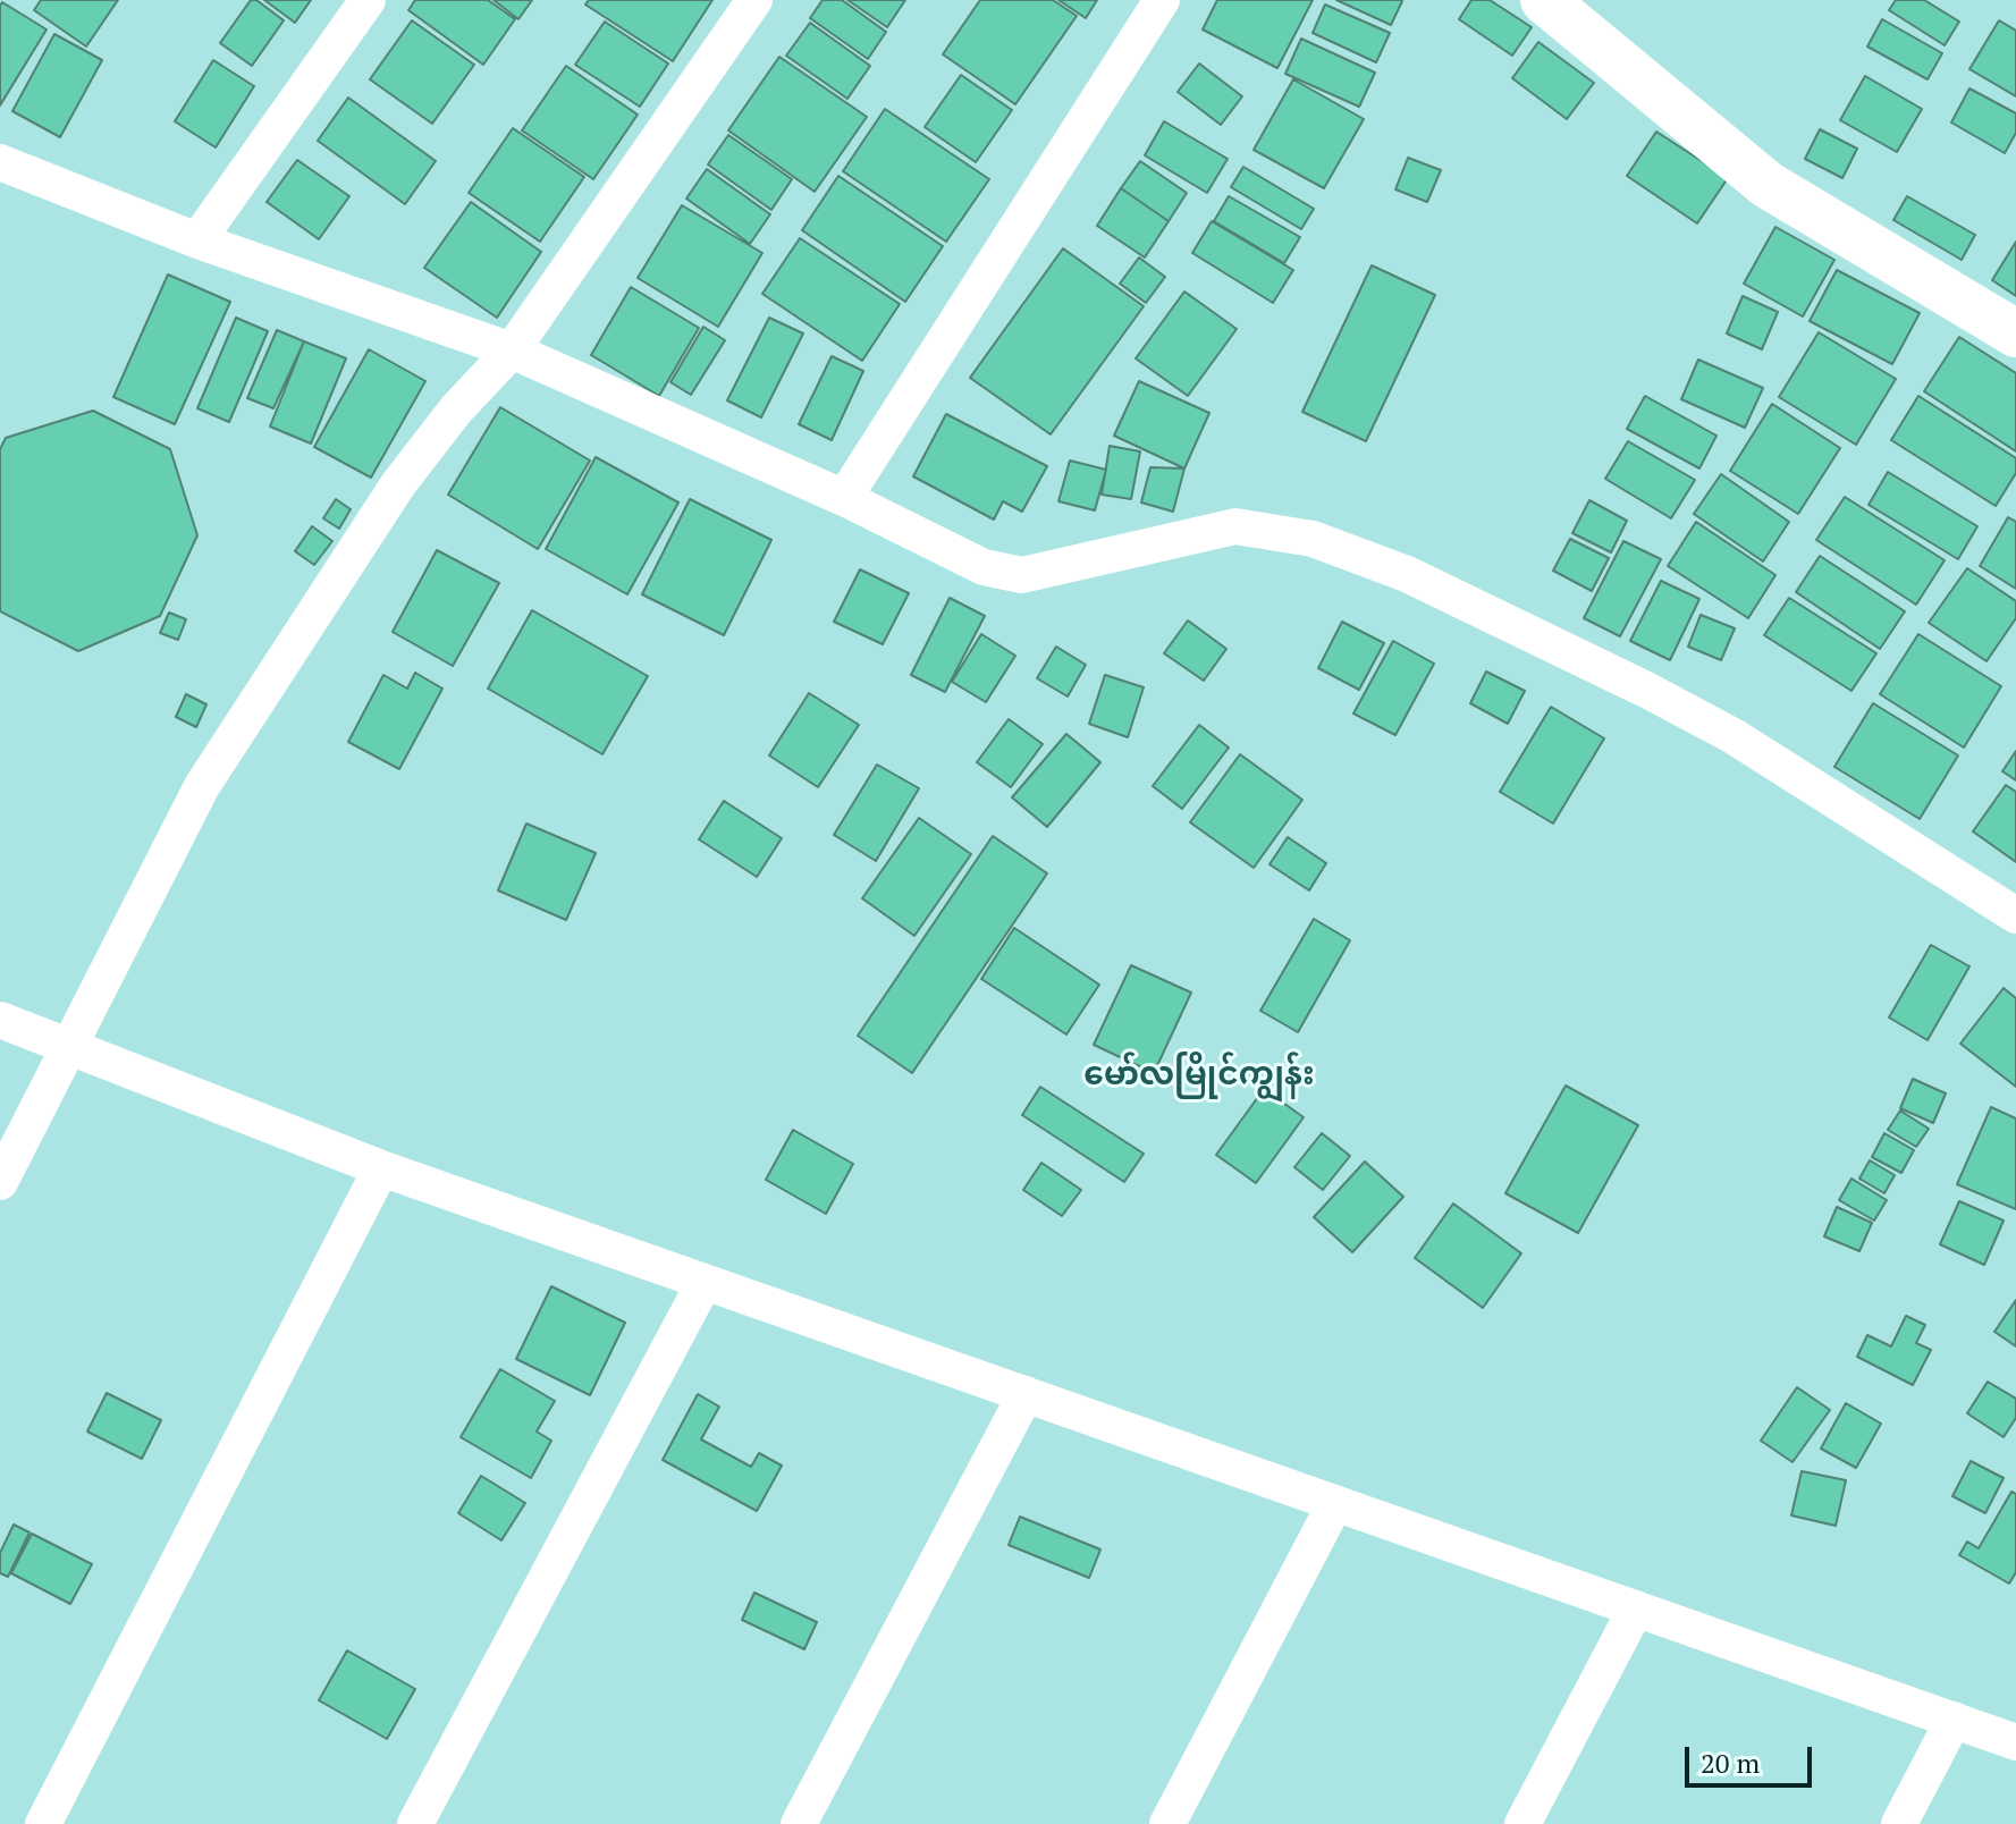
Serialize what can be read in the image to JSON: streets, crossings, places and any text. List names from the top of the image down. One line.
{"districts":["မော်လမြိုင်ကျွန်း"],"scale_bar":"20 m"}
